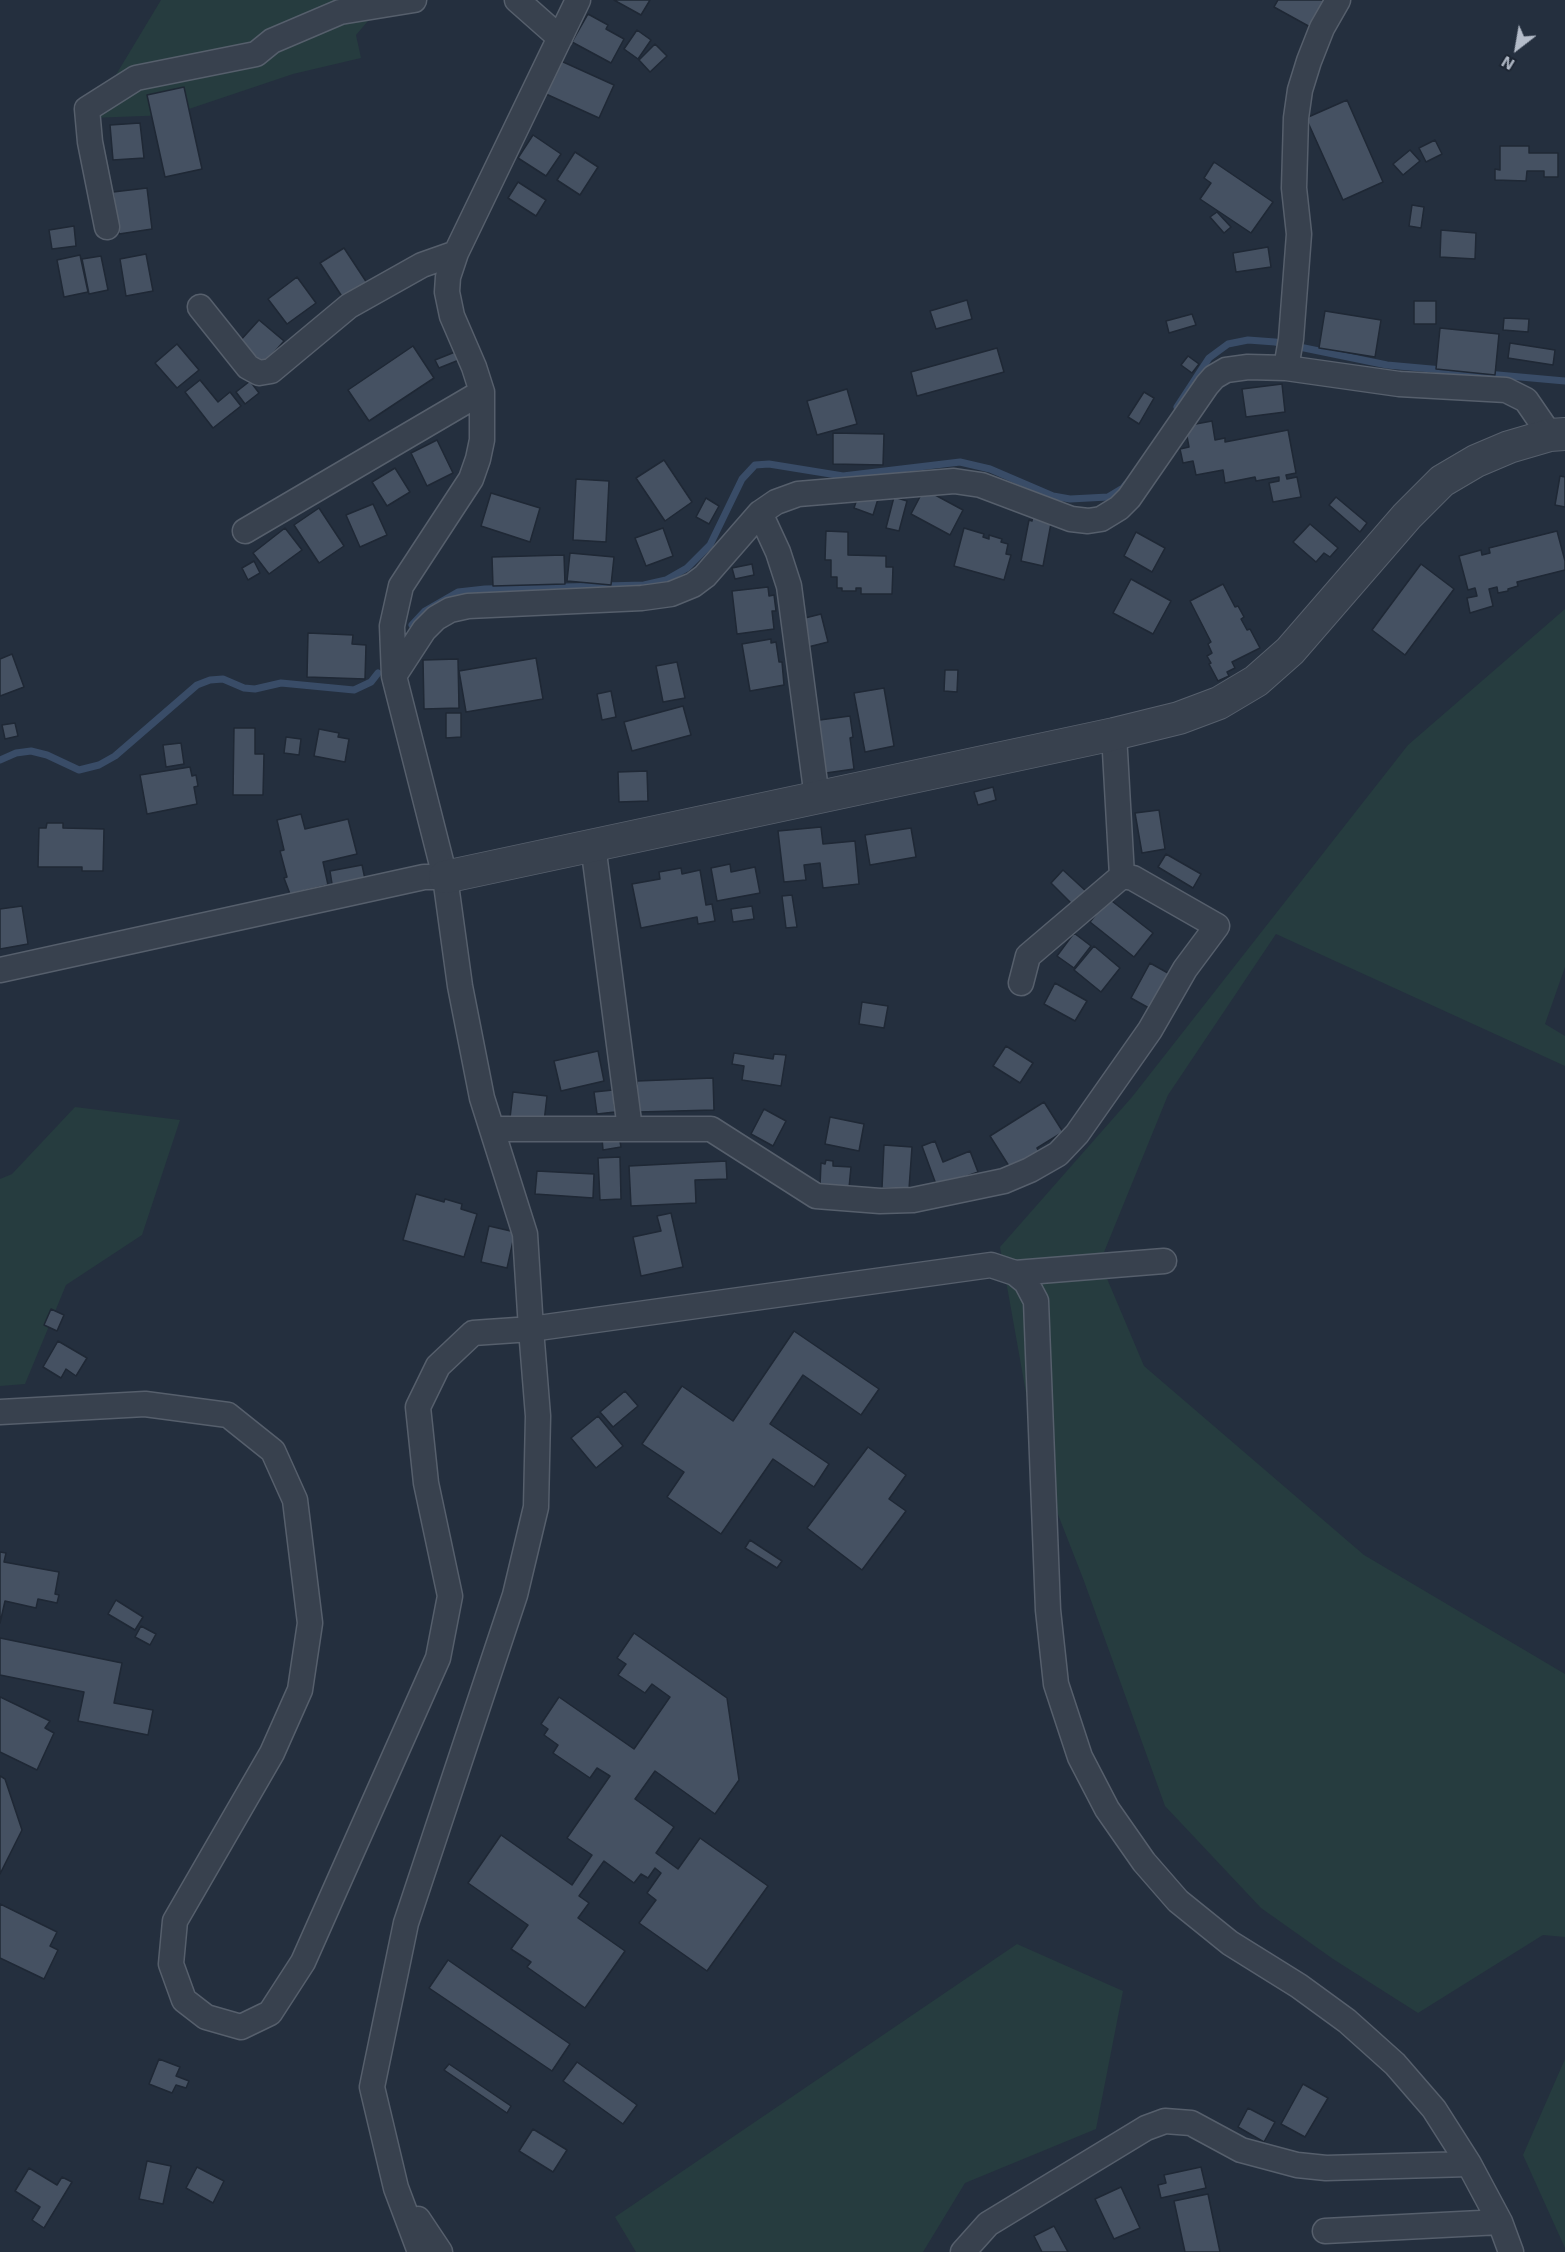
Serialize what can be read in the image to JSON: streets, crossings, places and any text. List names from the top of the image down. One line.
{"north":"bottom left"}
